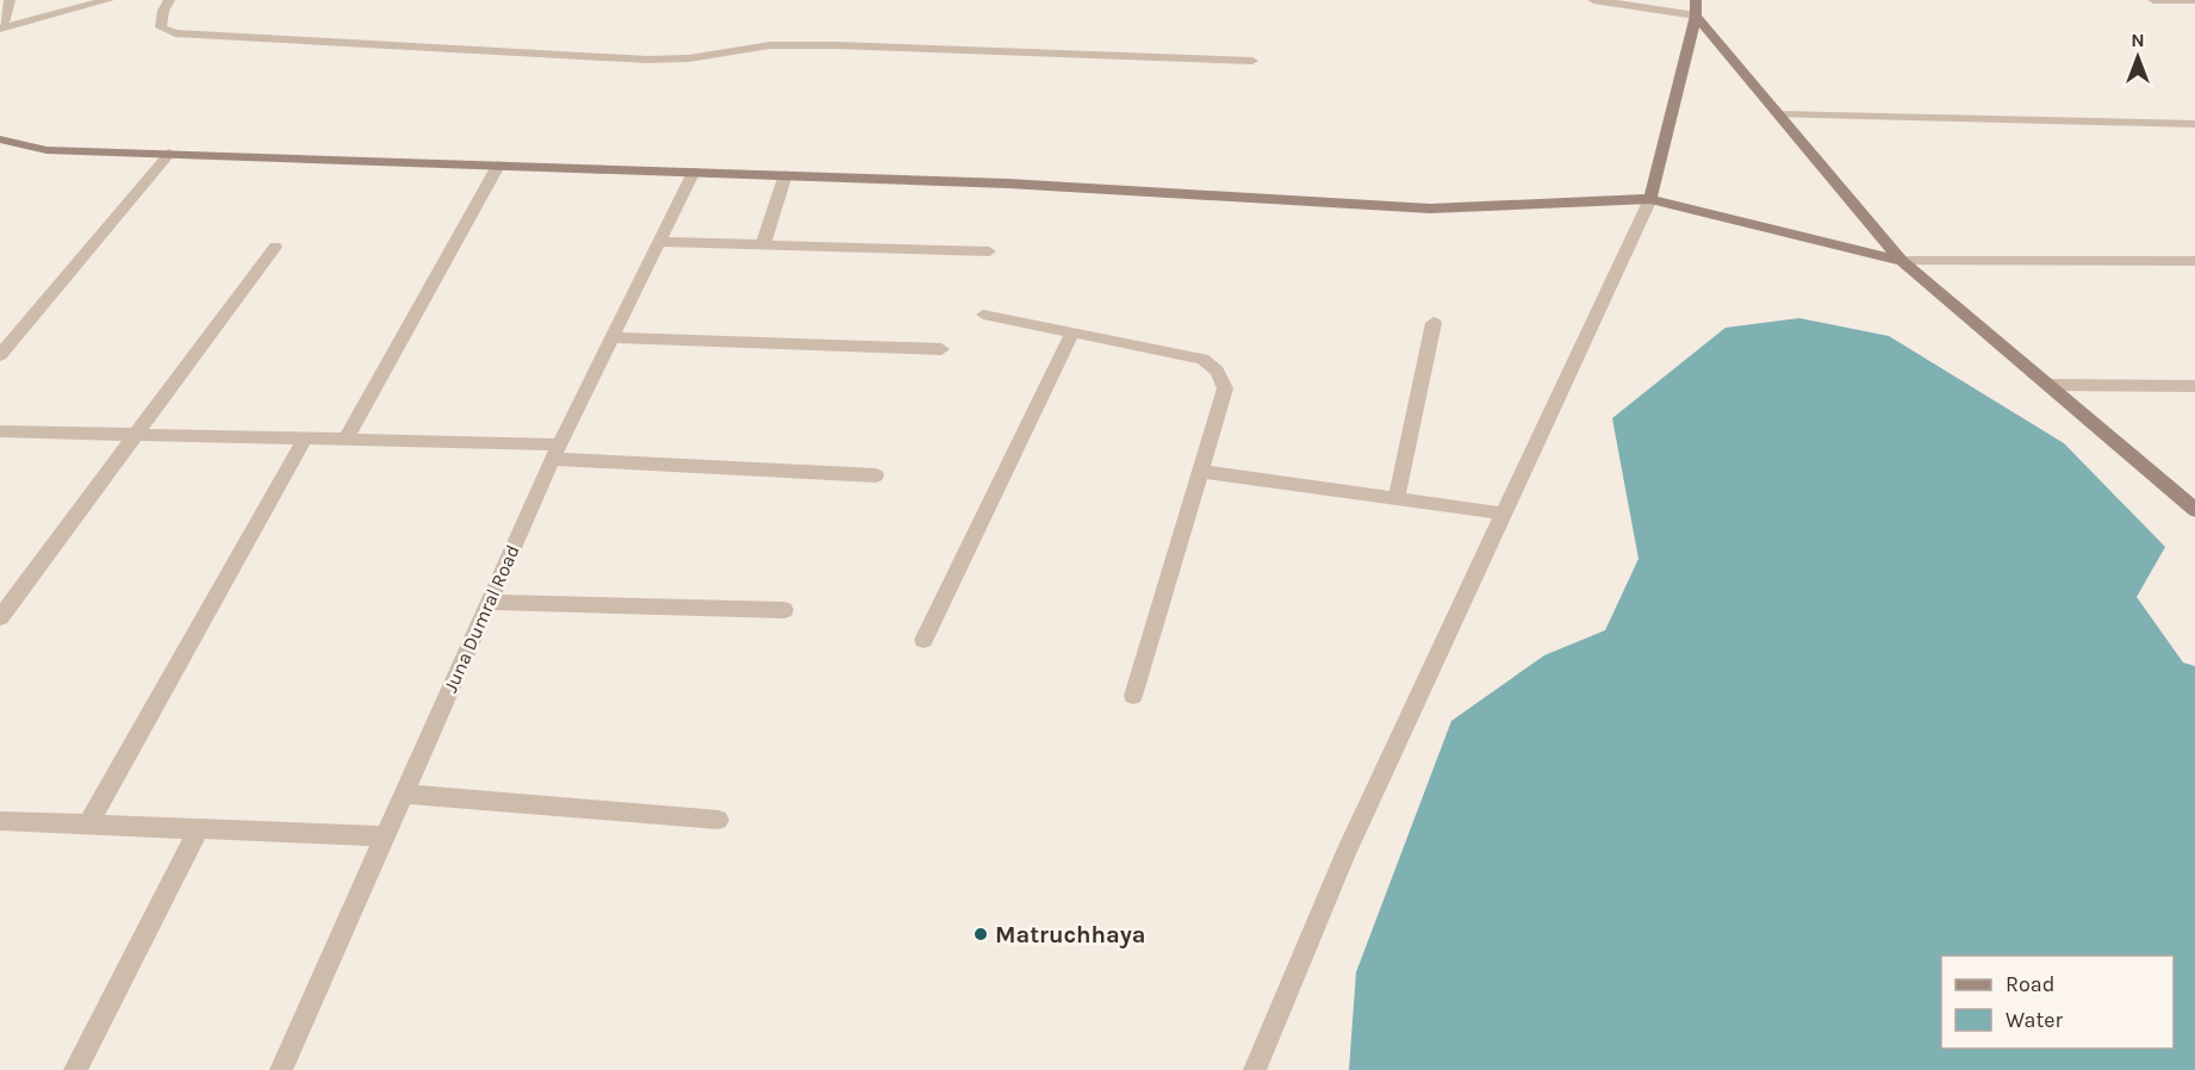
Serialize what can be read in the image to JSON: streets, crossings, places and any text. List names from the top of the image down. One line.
{"streets":{"street":["Juna Dumral Road"]},"places":["Matruchhaya"],"legend":["Road","Water"],"north":"top"}
